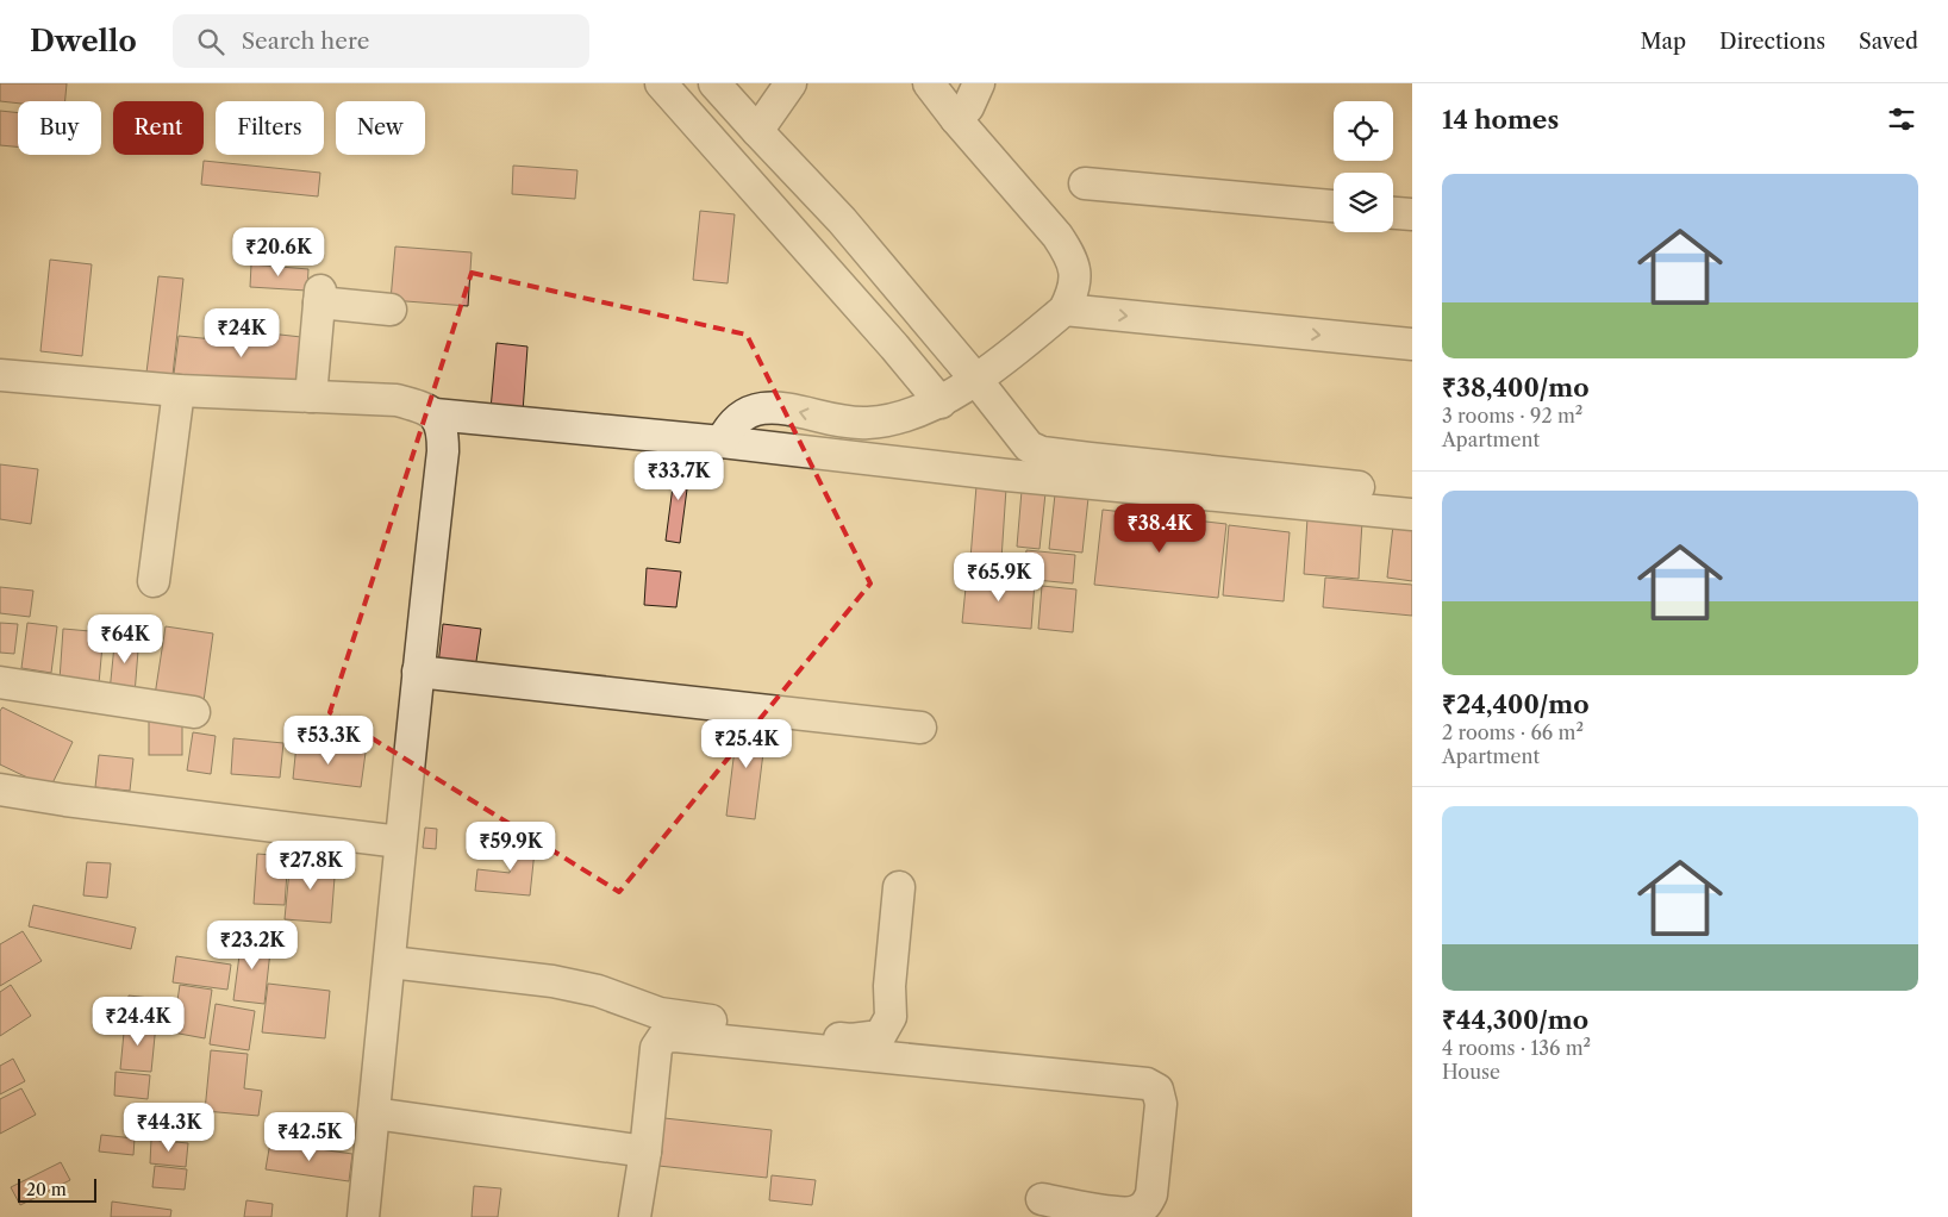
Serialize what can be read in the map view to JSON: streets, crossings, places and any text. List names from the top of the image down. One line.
{"scale_bar":"20 m","page":{"header":"Dwello","search":"Search here","nav":["Map","Directions","Saved"],"heading":"14 homes","chip":["Buy","Rent","Filters","New"],"list":[{"name":"₹38,400/mo","note":"3 rooms · 92 m² · Apartment"},{"name":"₹24,400/mo","note":"2 rooms · 66 m² · Apartment"},{"name":"₹44,300/mo","note":"4 rooms · 136 m² · House"}],"price":["₹20.6K","₹24K","₹33.7K","₹38.4K","₹65.9K","₹64K","₹53.3K","₹25.4K","₹59.9K","₹27.8K","₹23.2K","₹24.4K","₹44.3K","₹42.5K"],"scale":"20 m"}}
